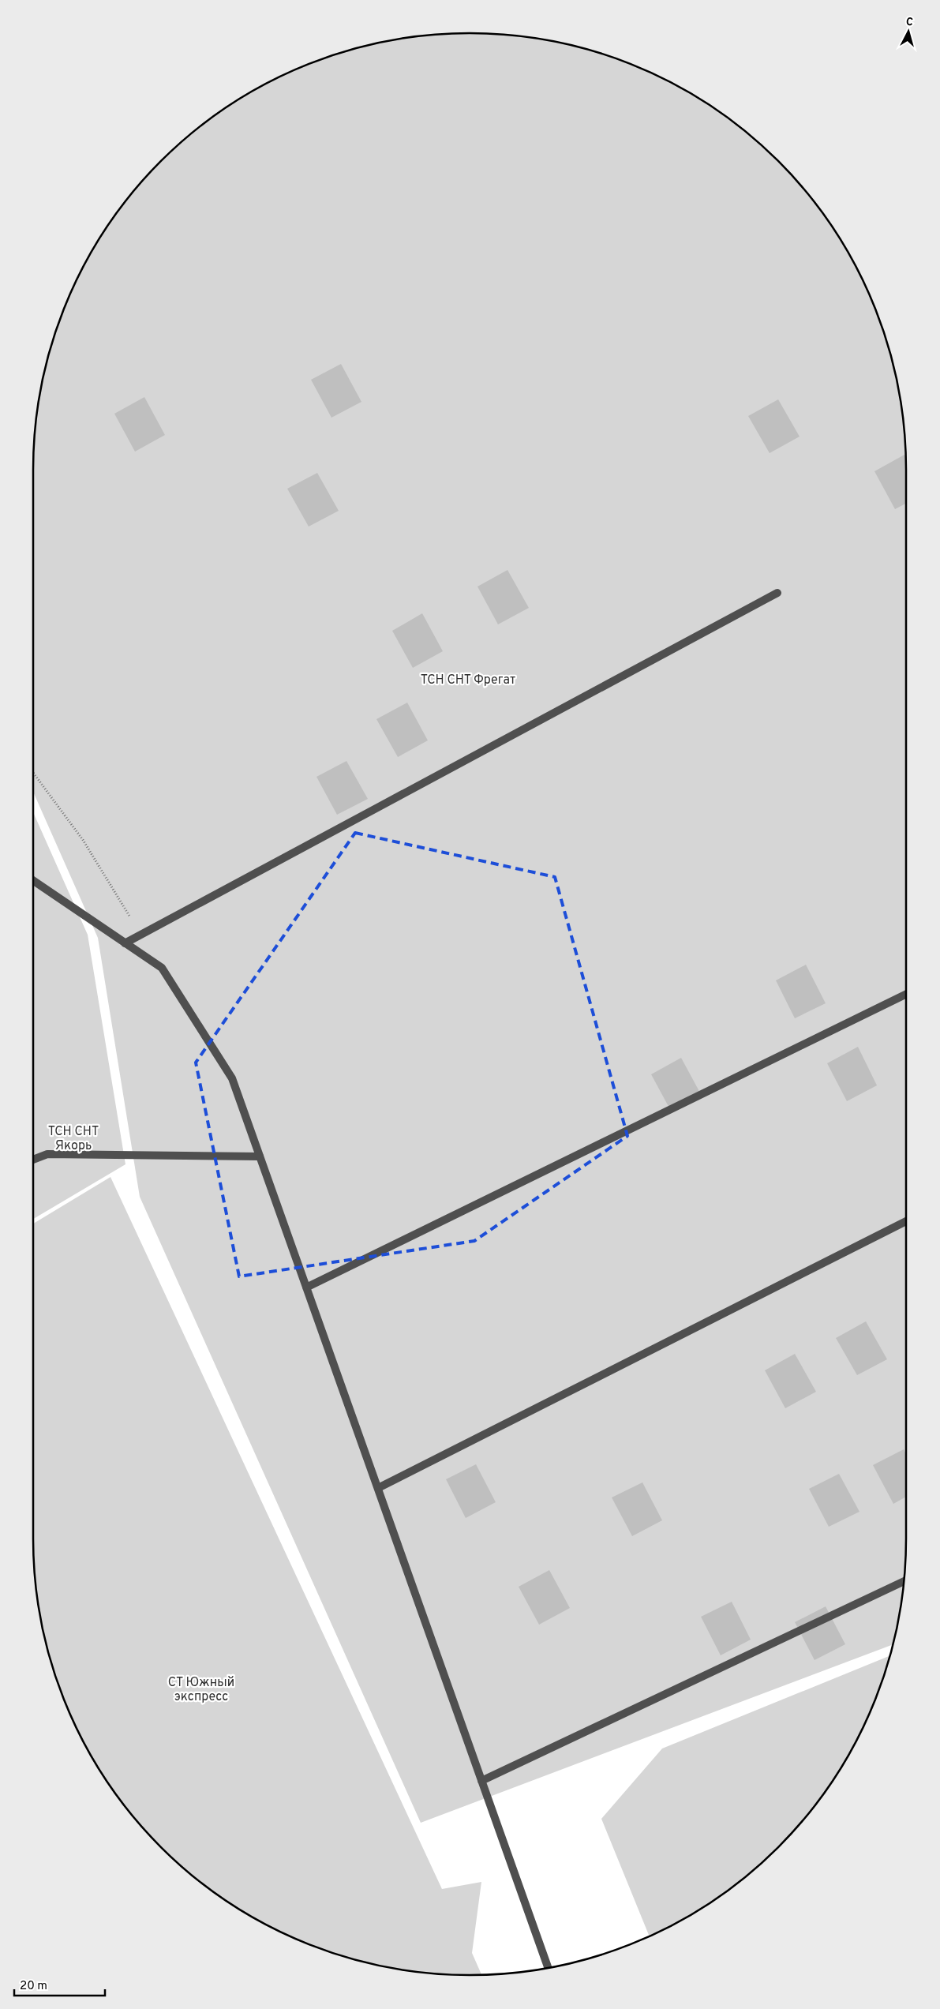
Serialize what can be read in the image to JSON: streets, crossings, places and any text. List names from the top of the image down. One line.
{"parks":["ТСН СНТ Фрегат","ТСН СНТ Якорь","СТ Южный экспресс"],"scale_bar":"20 m","north":"top"}
